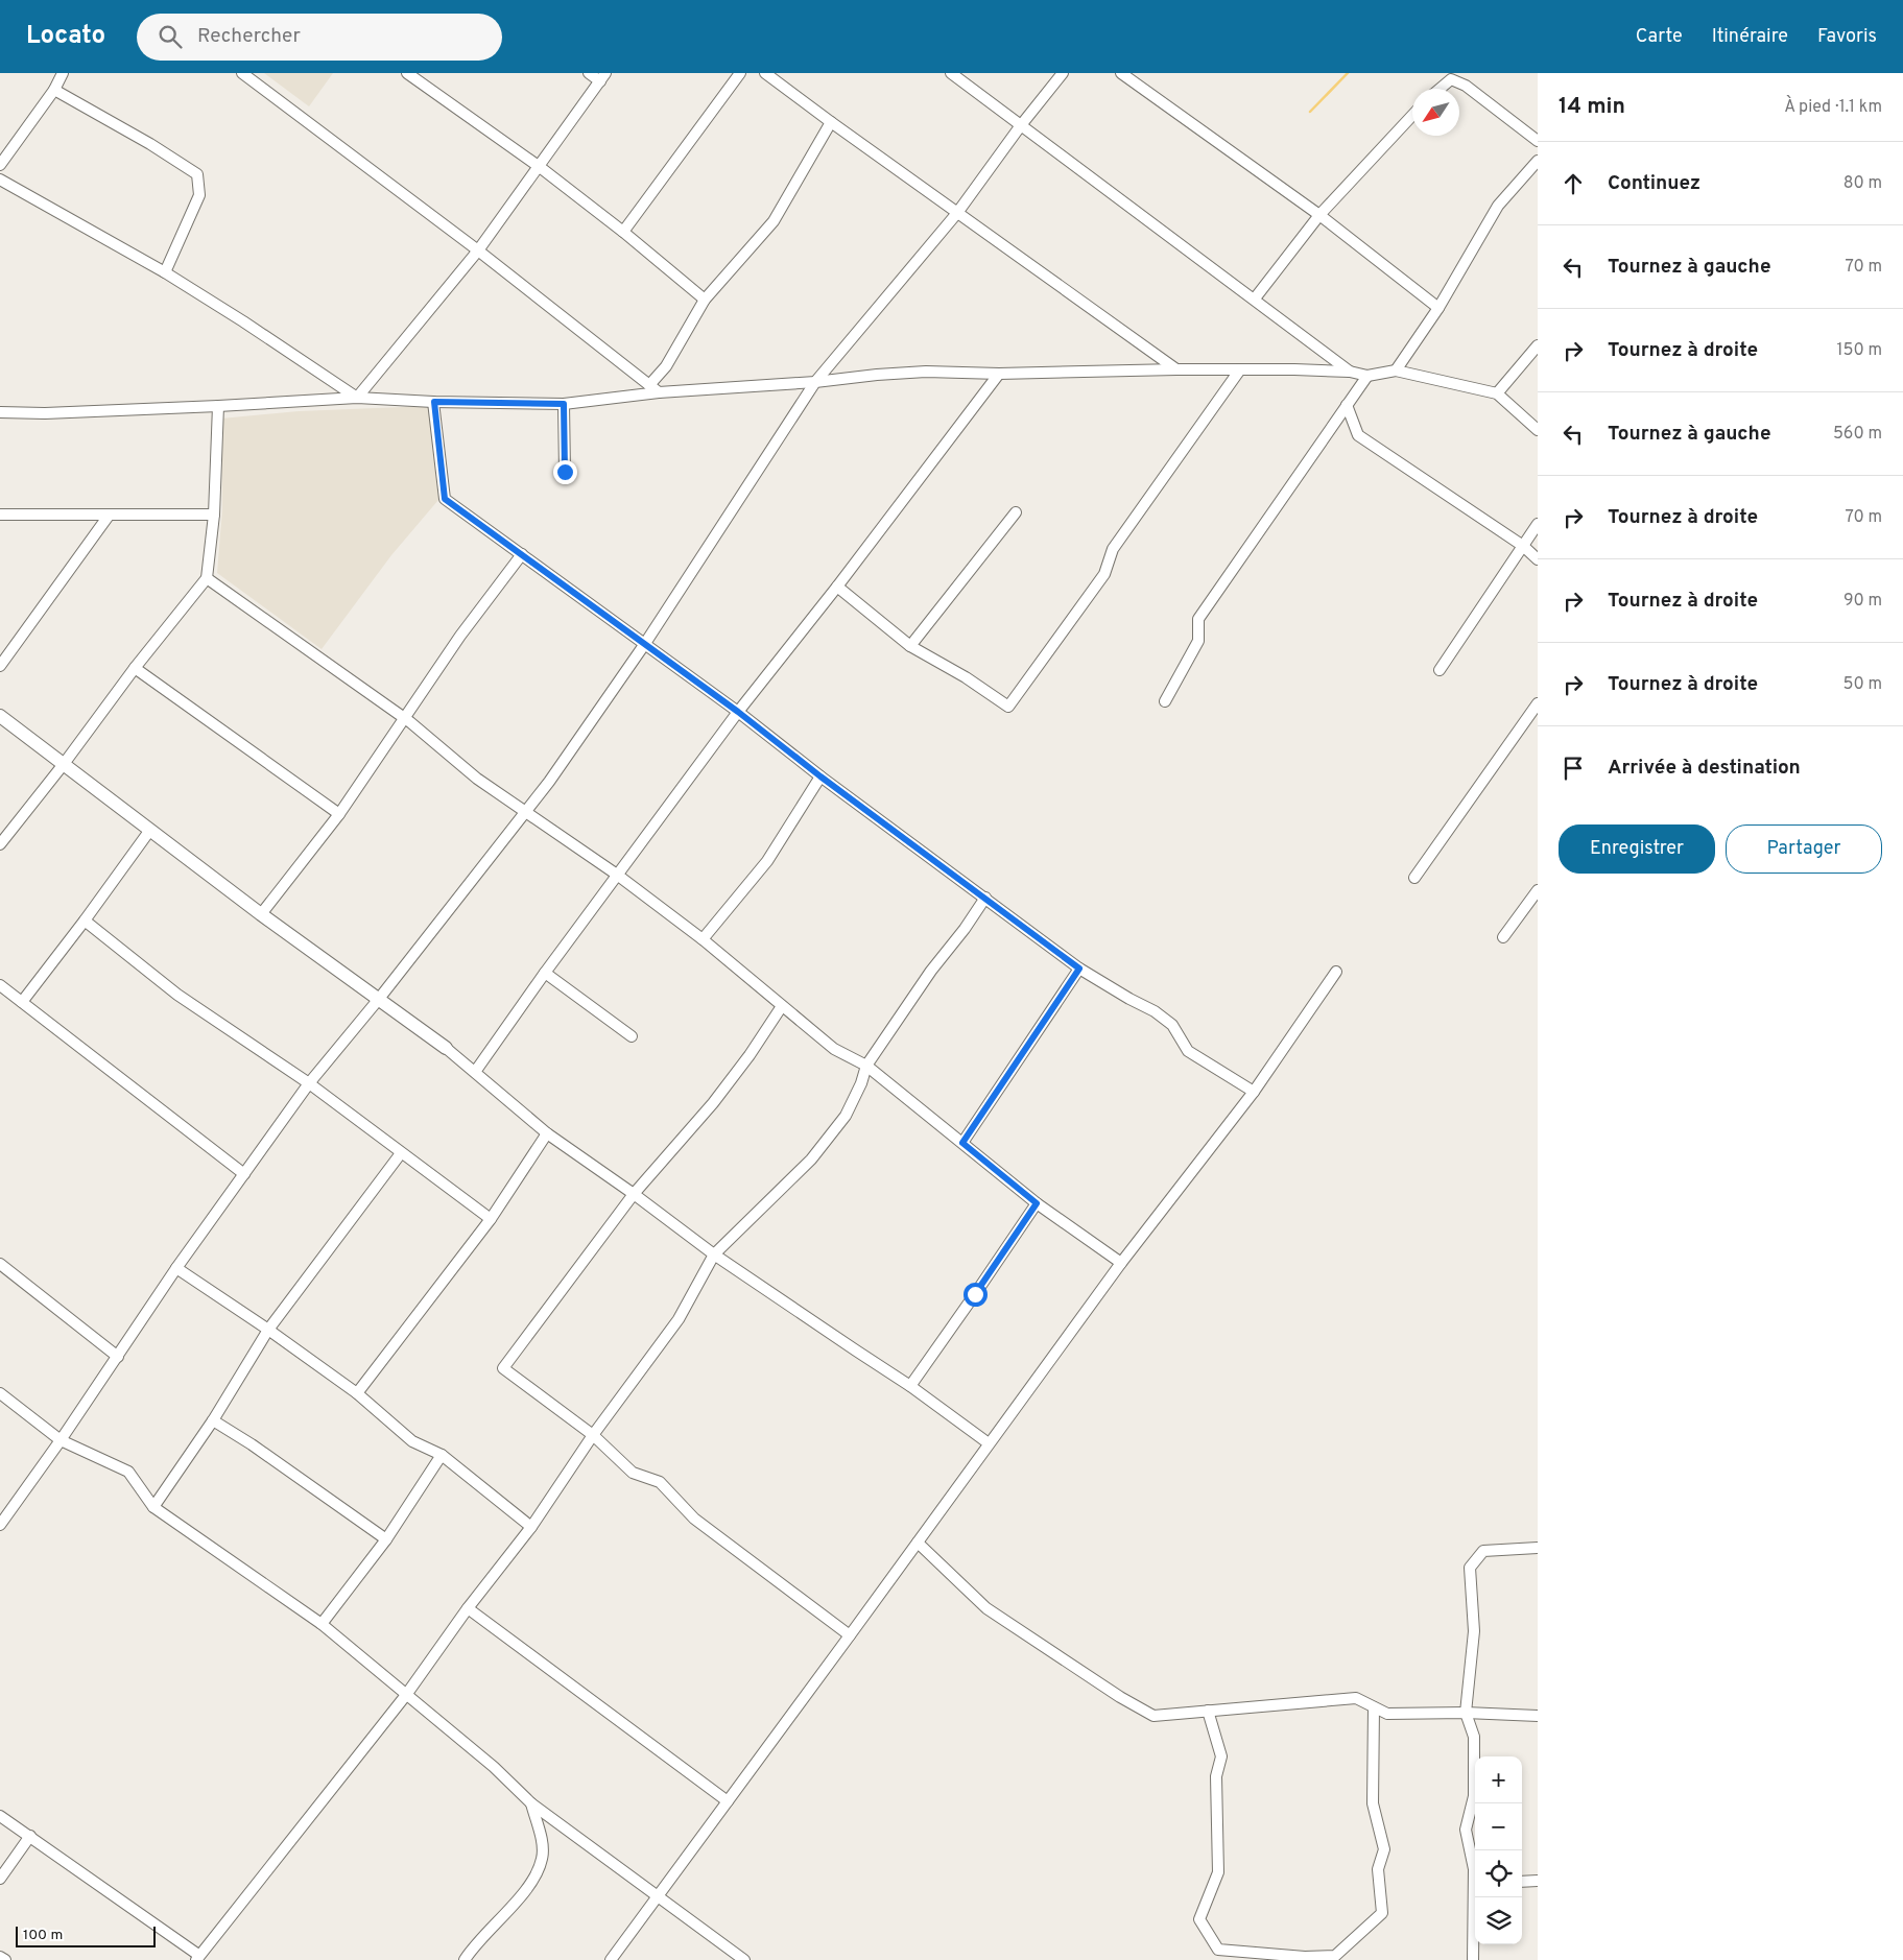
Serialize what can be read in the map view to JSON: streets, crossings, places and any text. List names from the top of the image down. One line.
{"scale_bar":"100 m","north":"bottom left","page":{"header":"Locato","search":"Rechercher","nav":["Carte","Itinéraire","Favoris"],"heading":["14 min","À pied · 1.1 km"],"list":[["Continuez","80 m"],["Tournez à gauche","70 m"],["Tournez à droite","150 m"],["Tournez à gauche","560 m"],["Tournez à droite","70 m"],["Tournez à droite","90 m"],["Tournez à droite","50 m"],"Arrivée à destination"],"buttons":["Enregistrer","Partager"],"map_buttons":["+","−"],"scale":"100 m"}}
